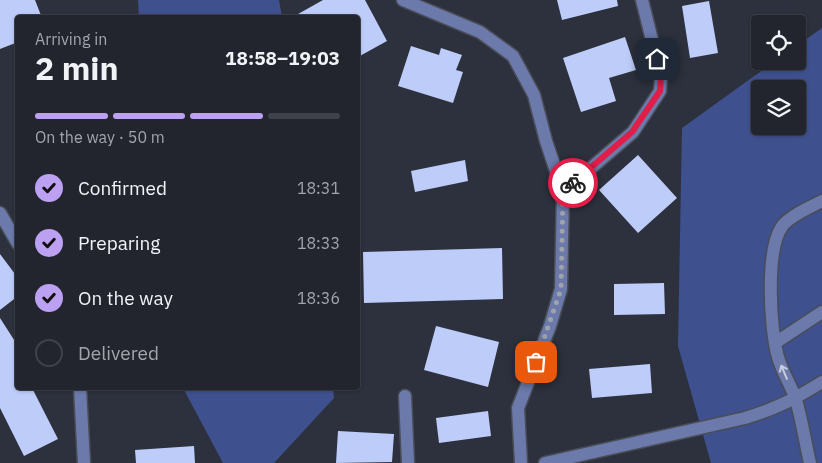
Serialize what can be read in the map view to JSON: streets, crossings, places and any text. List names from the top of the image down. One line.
{"page":{"heading":["2 min","Arriving in","18:58–19:03"],"bar":"On the way · 50 m","list":[["Confirmed","18:31"],["Preparing","18:33"],["On the way","18:36"],"Delivered"]}}
